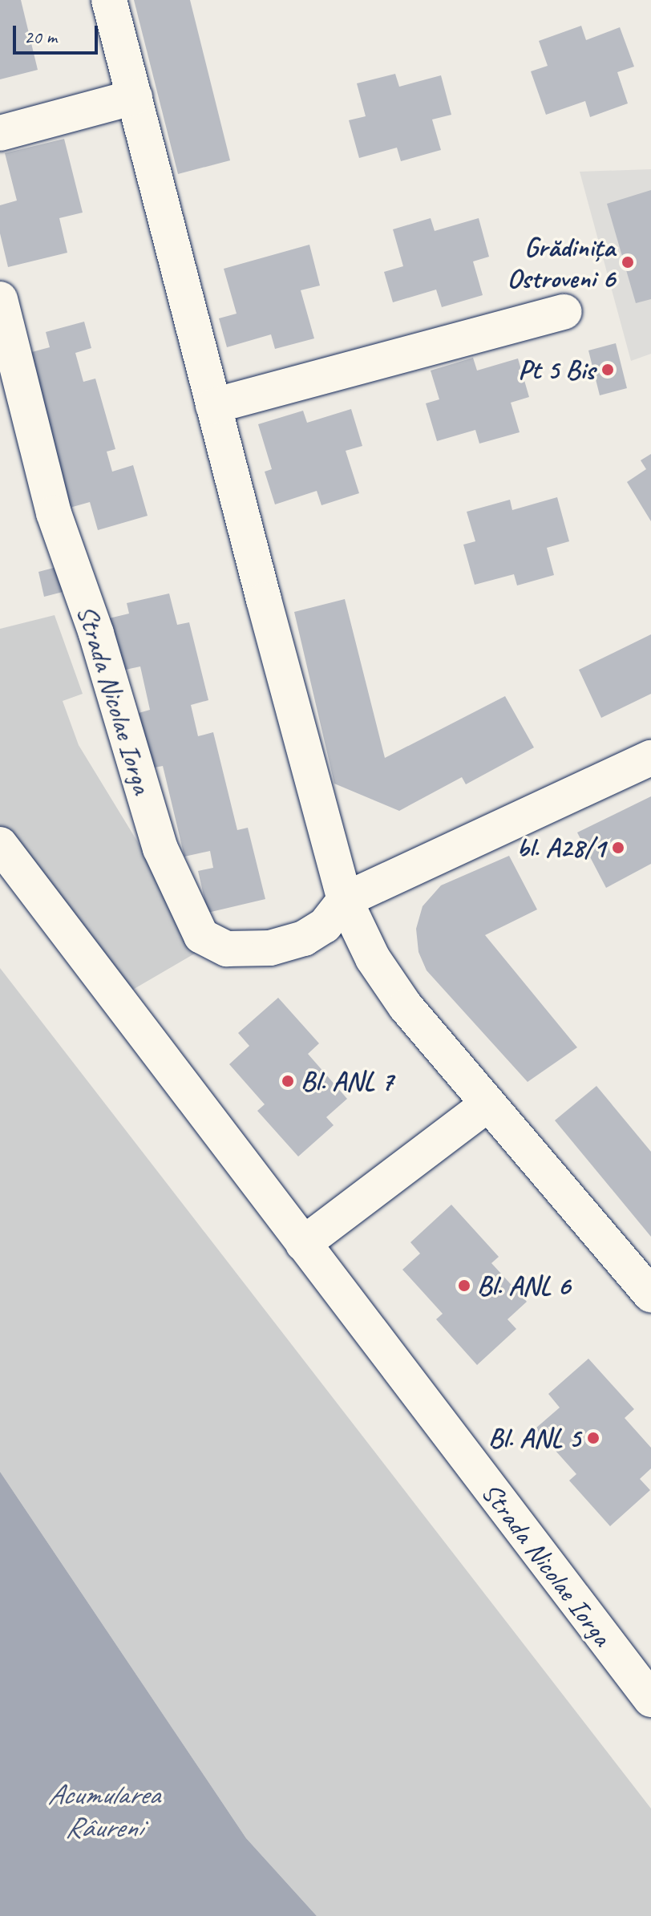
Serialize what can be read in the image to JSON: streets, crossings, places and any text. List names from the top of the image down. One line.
{"streets":{"street":["Strada Nicolae Iorga"]},"water":["Acumularea Râureni"],"places":["Grădinița Ostroveni 6","Pt 5 Bis","bl. A28/1","Bl. ANL 7","Bl. ANL 6","Bl. ANL 5"],"scale_bar":"20 m"}
